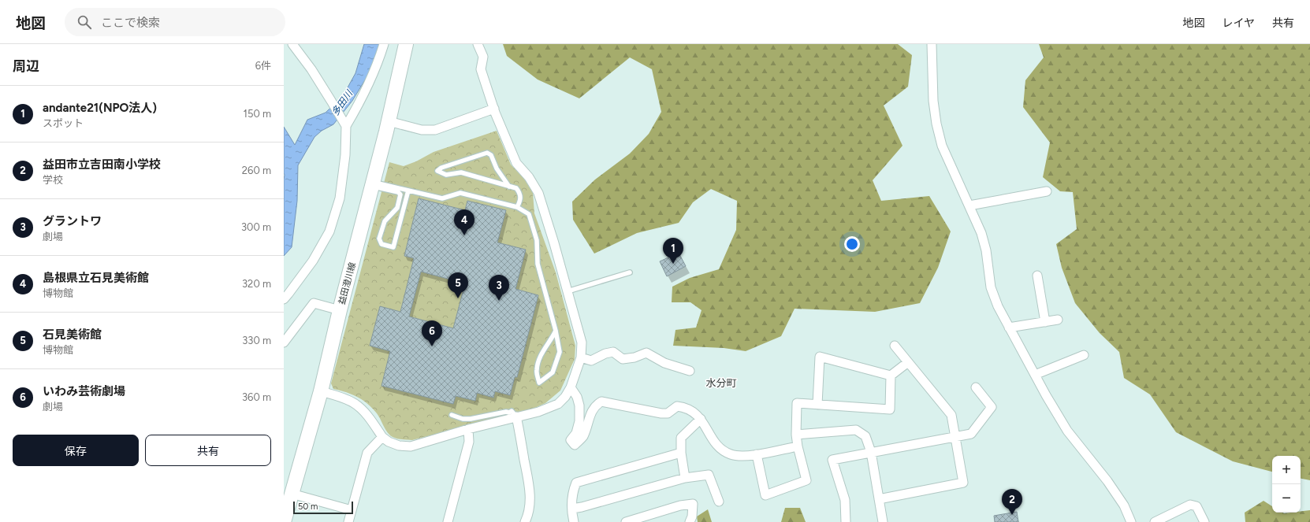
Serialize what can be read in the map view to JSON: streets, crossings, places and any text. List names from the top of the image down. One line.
{"streets":{"main road":["益田澄川線"]},"districts":["水分町"],"water":["多田川"],"scale_bar":"50 m","page":{"header":"地図","search":"ここで検索","nav":["地図","レイヤ","共有"],"heading":["周辺","6件"],"list":[{"mark":"1","name":"andante21(NPO法人)","note":"スポット","value":"150 m"},{"mark":"2","name":"益田市立吉田南小学校","note":"学校","value":"260 m"},{"mark":"3","name":"グラントワ","note":"劇場","value":"300 m"},{"mark":"4","name":"島根県立石見美術館","note":"博物館","value":"320 m"},{"mark":"5","name":"石見美術館","note":"博物館","value":"330 m"},{"mark":"6","name":"いわみ芸術劇場","note":"劇場","value":"360 m"}],"pins":["4","1","5","3","6","2"],"buttons":["保存","共有"],"map_buttons":["+","−"],"scale":"50 m"}}
